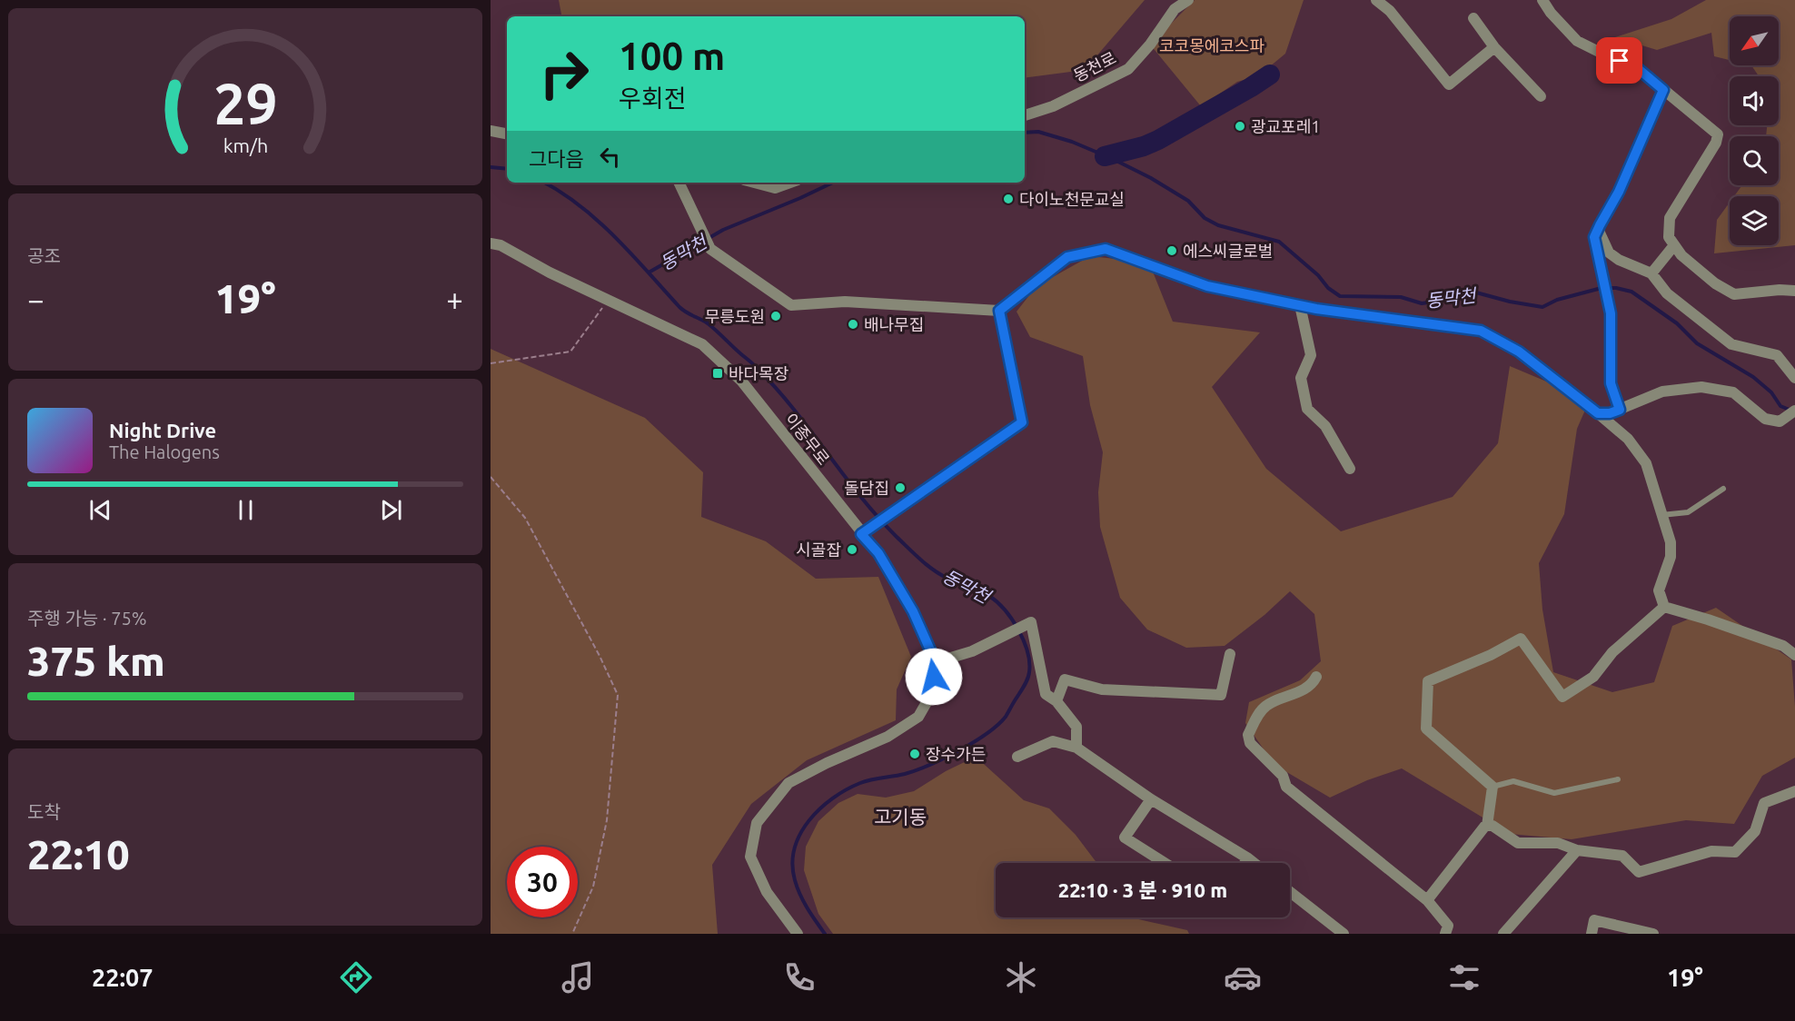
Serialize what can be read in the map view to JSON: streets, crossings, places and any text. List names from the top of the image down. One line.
{"streets":{"street":["동천로","이종무로"]},"districts":["고기동"],"water":["동막천"],"parks":["코코몽에코스파"],"places":{"other":["광교포레1","다이노천문교실","에스씨글로벌","무릉도원","배나무집","돌담집","시골잡","장수가든"],"transit":["바다목장"]},"north":"bottom left","page":{"turn":["100 m","우회전"],"then":"그다음","tile":["공조",["주행 가능 · 75%","375 km"],["도착","22:10"]],"heat":["−","19°","+"],"song":["Night Drive","The Halogens"],"limit":"30","trip":"22:10 · 3 분 · 910 m","tabs":["22:07","19°"],"gauge":["29","km/h"]}}
